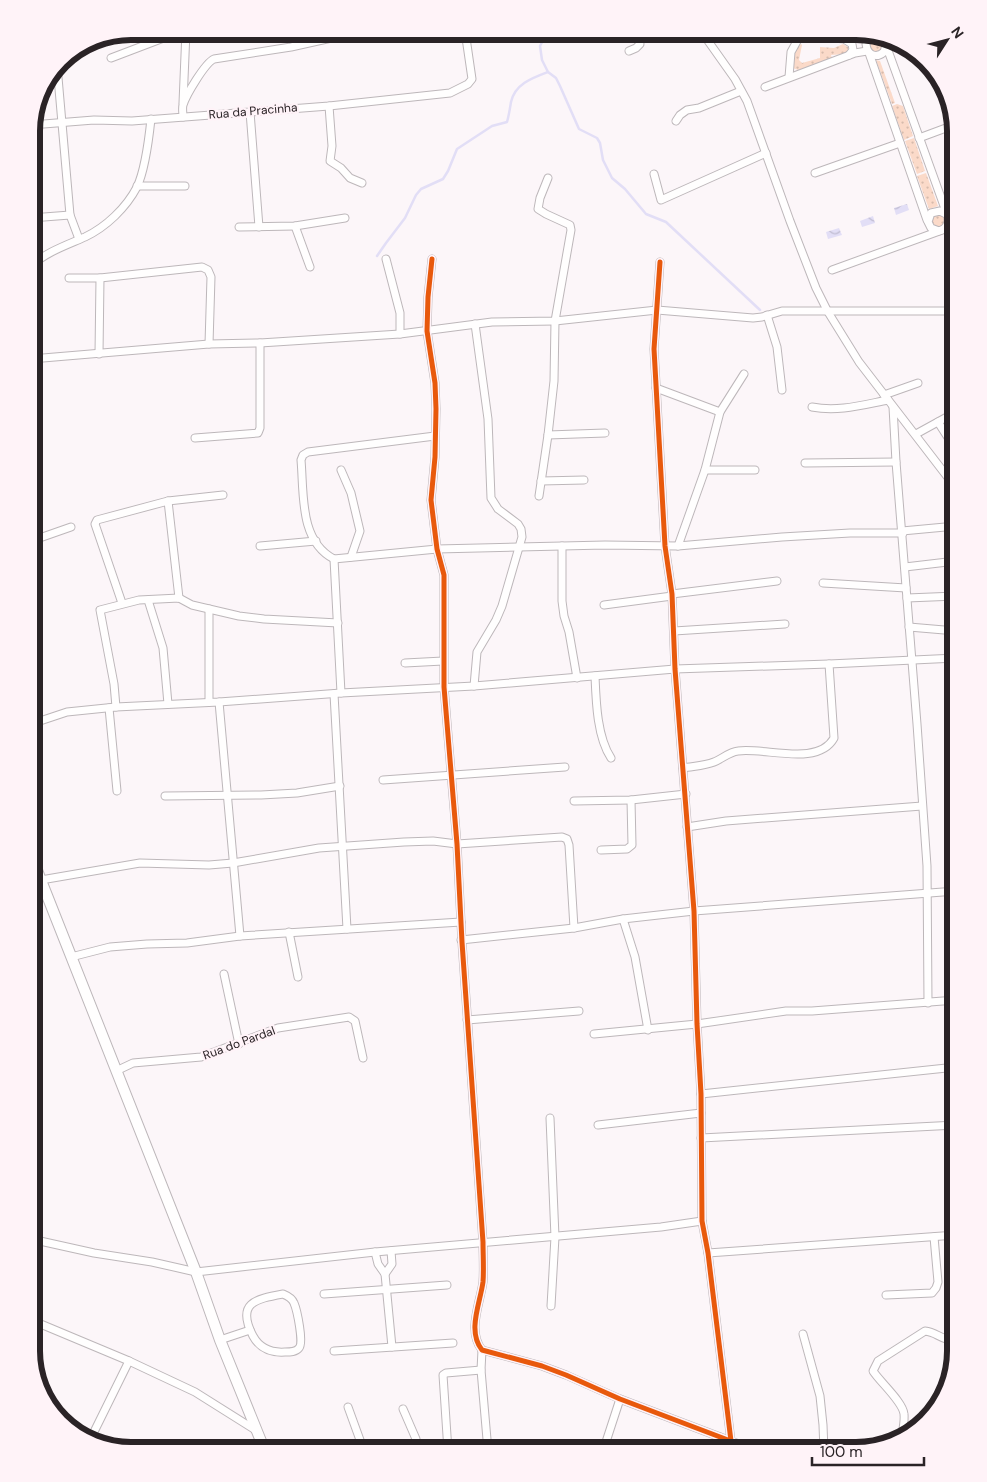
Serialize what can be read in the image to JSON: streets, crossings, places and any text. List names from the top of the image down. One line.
{"streets":{"street":["Rua da Pracinha","Rua do Pardal"]},"scale_bar":"100 m","north":"top right"}
